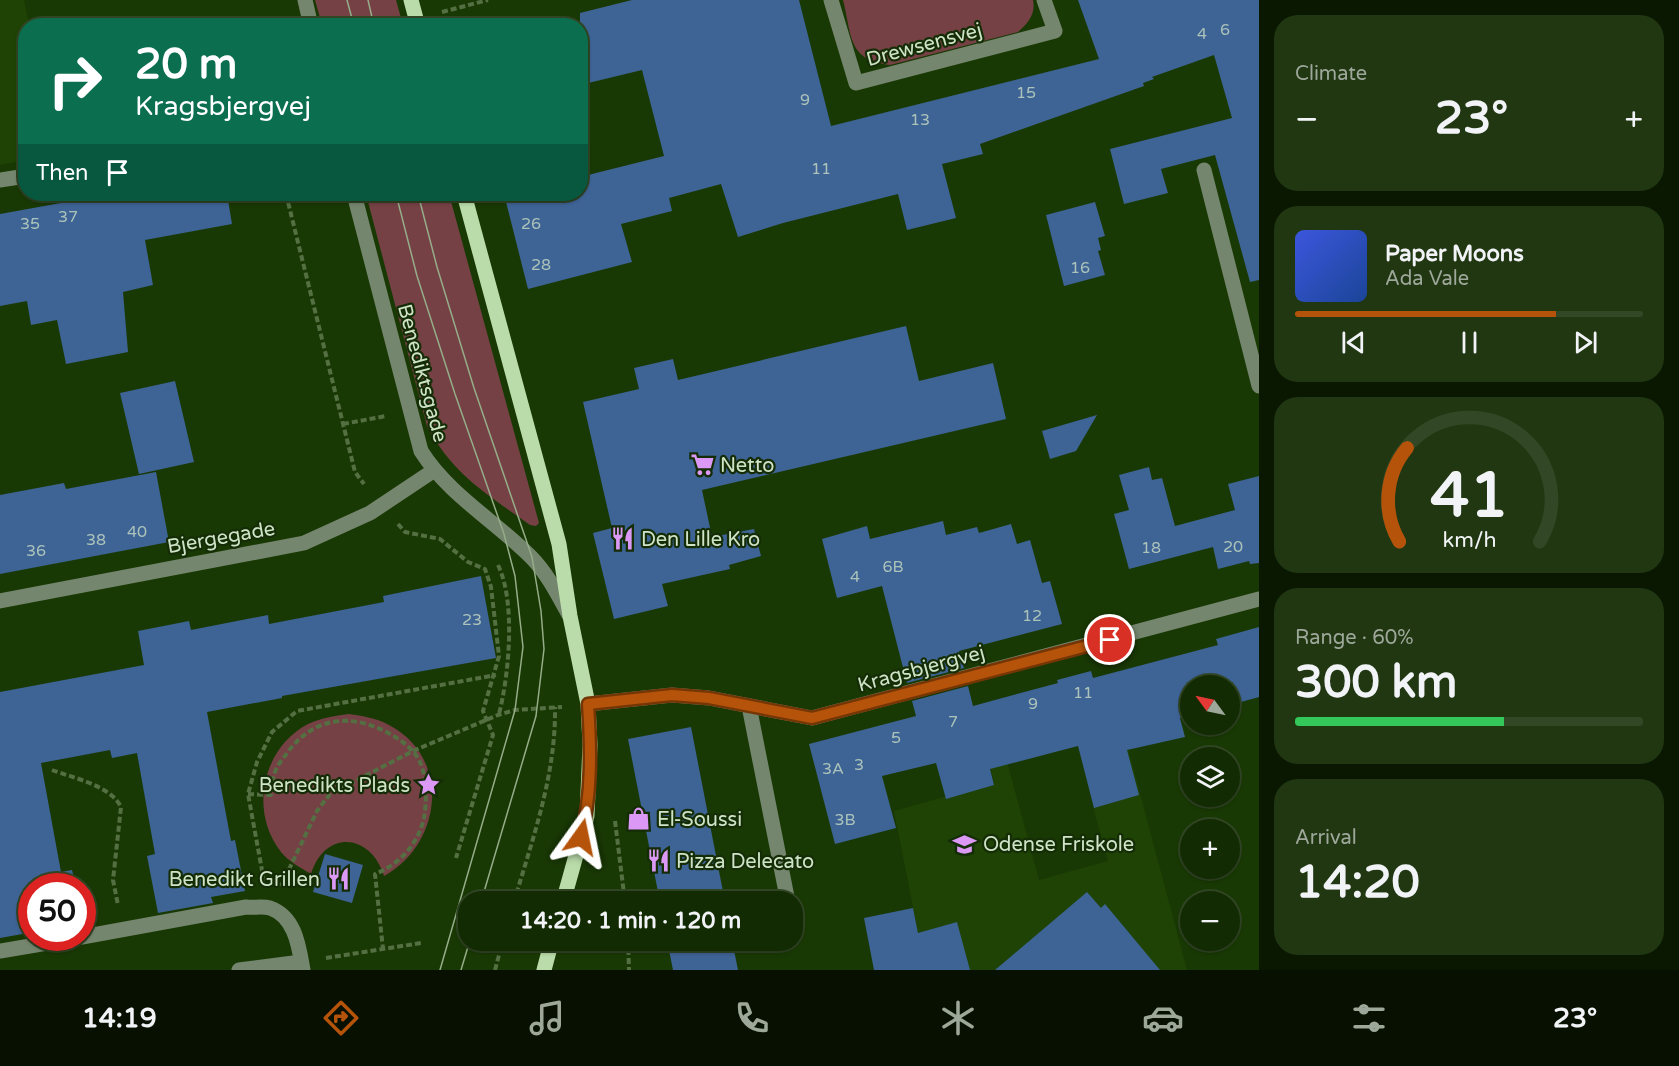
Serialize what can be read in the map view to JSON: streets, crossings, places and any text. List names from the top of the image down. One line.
{"streets":{"main road":["Benediktsgade"],"street":["Drewsensvej","Bjergegade","Kragsbjergvej"]},"crossings":[["Benediktsgade","Bjergegade"],["Benediktsgade","Kragsbjergvej"]],"places":{"supermarket":["Netto"],"restaurant":["Den Lille Kro","Pizza Delecato","Benedikt Grillen"],"place":["Benedikts Plads"],"shop":["El-Soussi"],"school or university":["Odense Friskole"]},"house_numbers":["6","4","15","9","13","11","37","35","26","28","16","40","38","20","18","36","6B","4","12","23","11","9","7","5","3","3A","3B"],"north":"top left","page":{"tile":["Climate",["Range · 60%","300 km"],["Arrival","14:20"]],"turn":["20 m","Kragsbjergvej"],"heat":["−","23°","+"],"then":"Then","song":["Paper Moons","Ada Vale"],"map_buttons":["+","−"],"limit":"50","trip":"14:20 · 1 min · 120 m","tabs":["14:19","23°"],"gauge":["41","km/h"]}}
